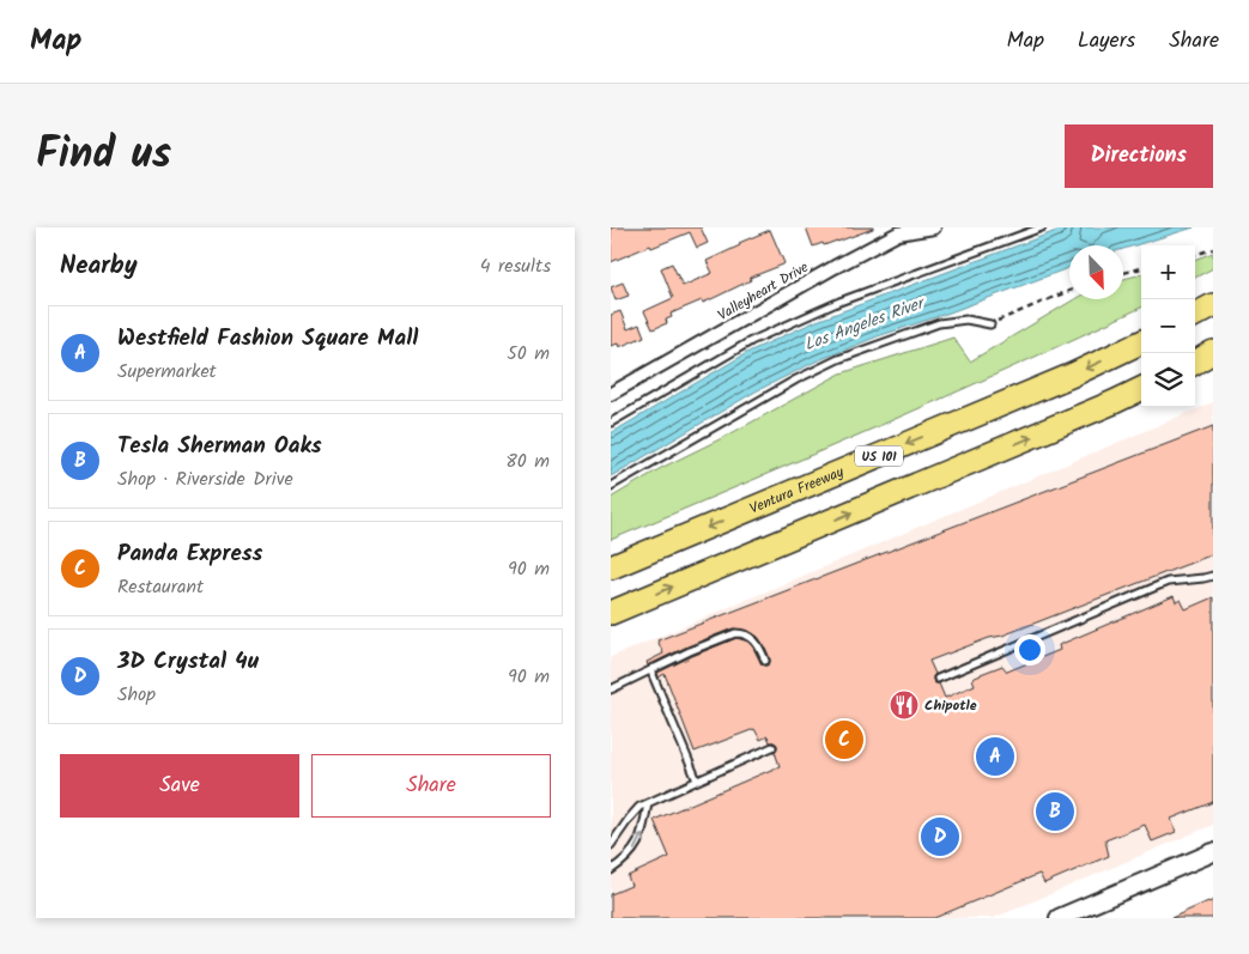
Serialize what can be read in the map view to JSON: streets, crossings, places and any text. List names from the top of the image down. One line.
{"streets":{"highway":["US 101","Ventura Freeway"],"street":["Valleyheart Drive"]},"water":["Los Angeles River"],"places":{"restaurant":["Chipotle"]},"north":"bottom right","page":{"header":"Map","nav":["Map","Layers","Share"],"title":"Find us","buttons":["Directions",["Save","Share"]],"heading":["Nearby","4 results"],"map_buttons":["+","−"],"list":[{"mark":"A","name":"Westfield Fashion Square Mall","note":"Supermarket","value":"50 m"},{"mark":"B","name":"Tesla Sherman Oaks","note":"Shop · Riverside Drive","value":"80 m"},{"mark":"C","name":"Panda Express","note":"Restaurant","value":"90 m"},{"mark":"D","name":"3D Crystal 4u","note":"Shop","value":"90 m"}],"pins":["C","A","B","D"]}}
